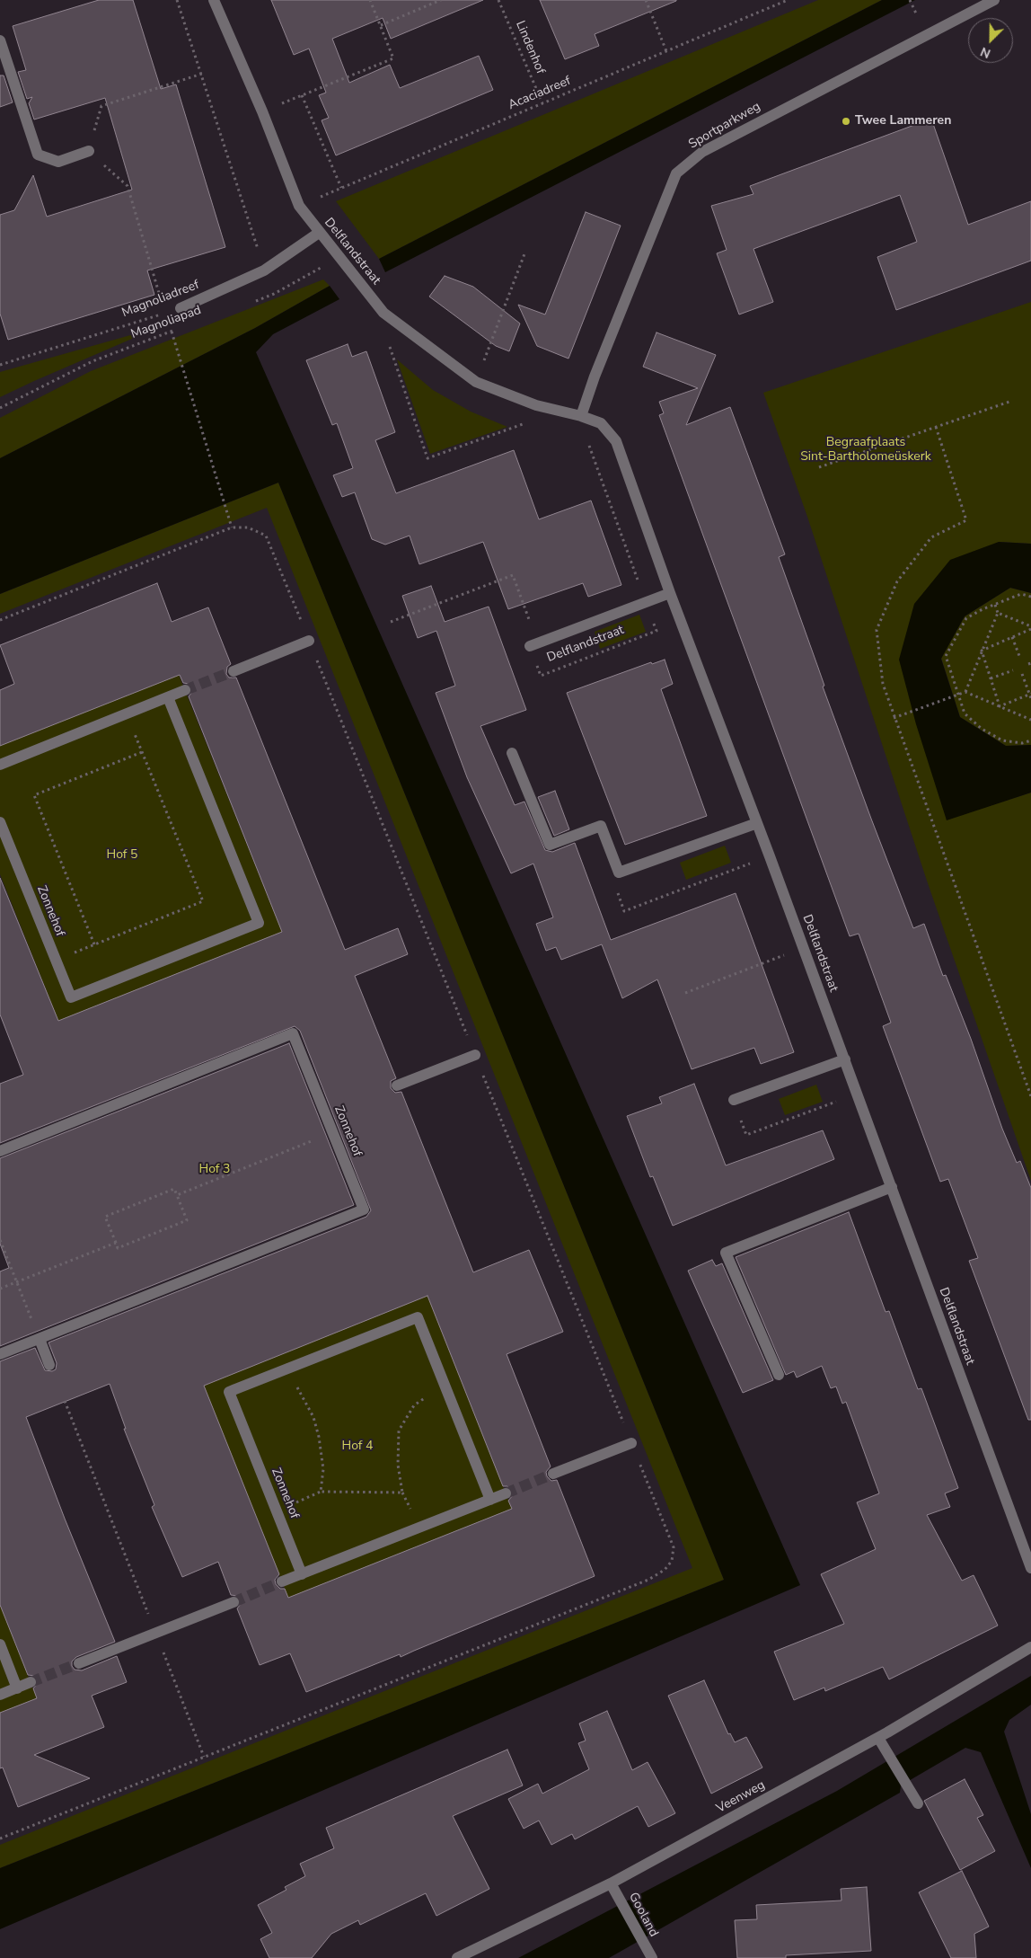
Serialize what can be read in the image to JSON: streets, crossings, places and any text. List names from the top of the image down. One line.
{"streets":{"street":["Sportparkweg","Delflandstraat","Magnoliadreef","Zonnehof","Veenweg","Gooland"],"path":["Lindenhof","Acaciadreef","Magnoliapad"]},"crossings":[["Lindenhof","Acaciadreef"],["Acaciadreef","Delflandstraat"],["Sportparkweg","Delflandstraat"],["Delflandstraat","Magnoliadreef"],["Veenweg","Gooland"]],"parks":["Begraafplaats Sint-Bartholomeüskerk","Hof 5","Hof 3","Hof 4"],"places":["Twee Lammeren"],"north":"bottom left"}
